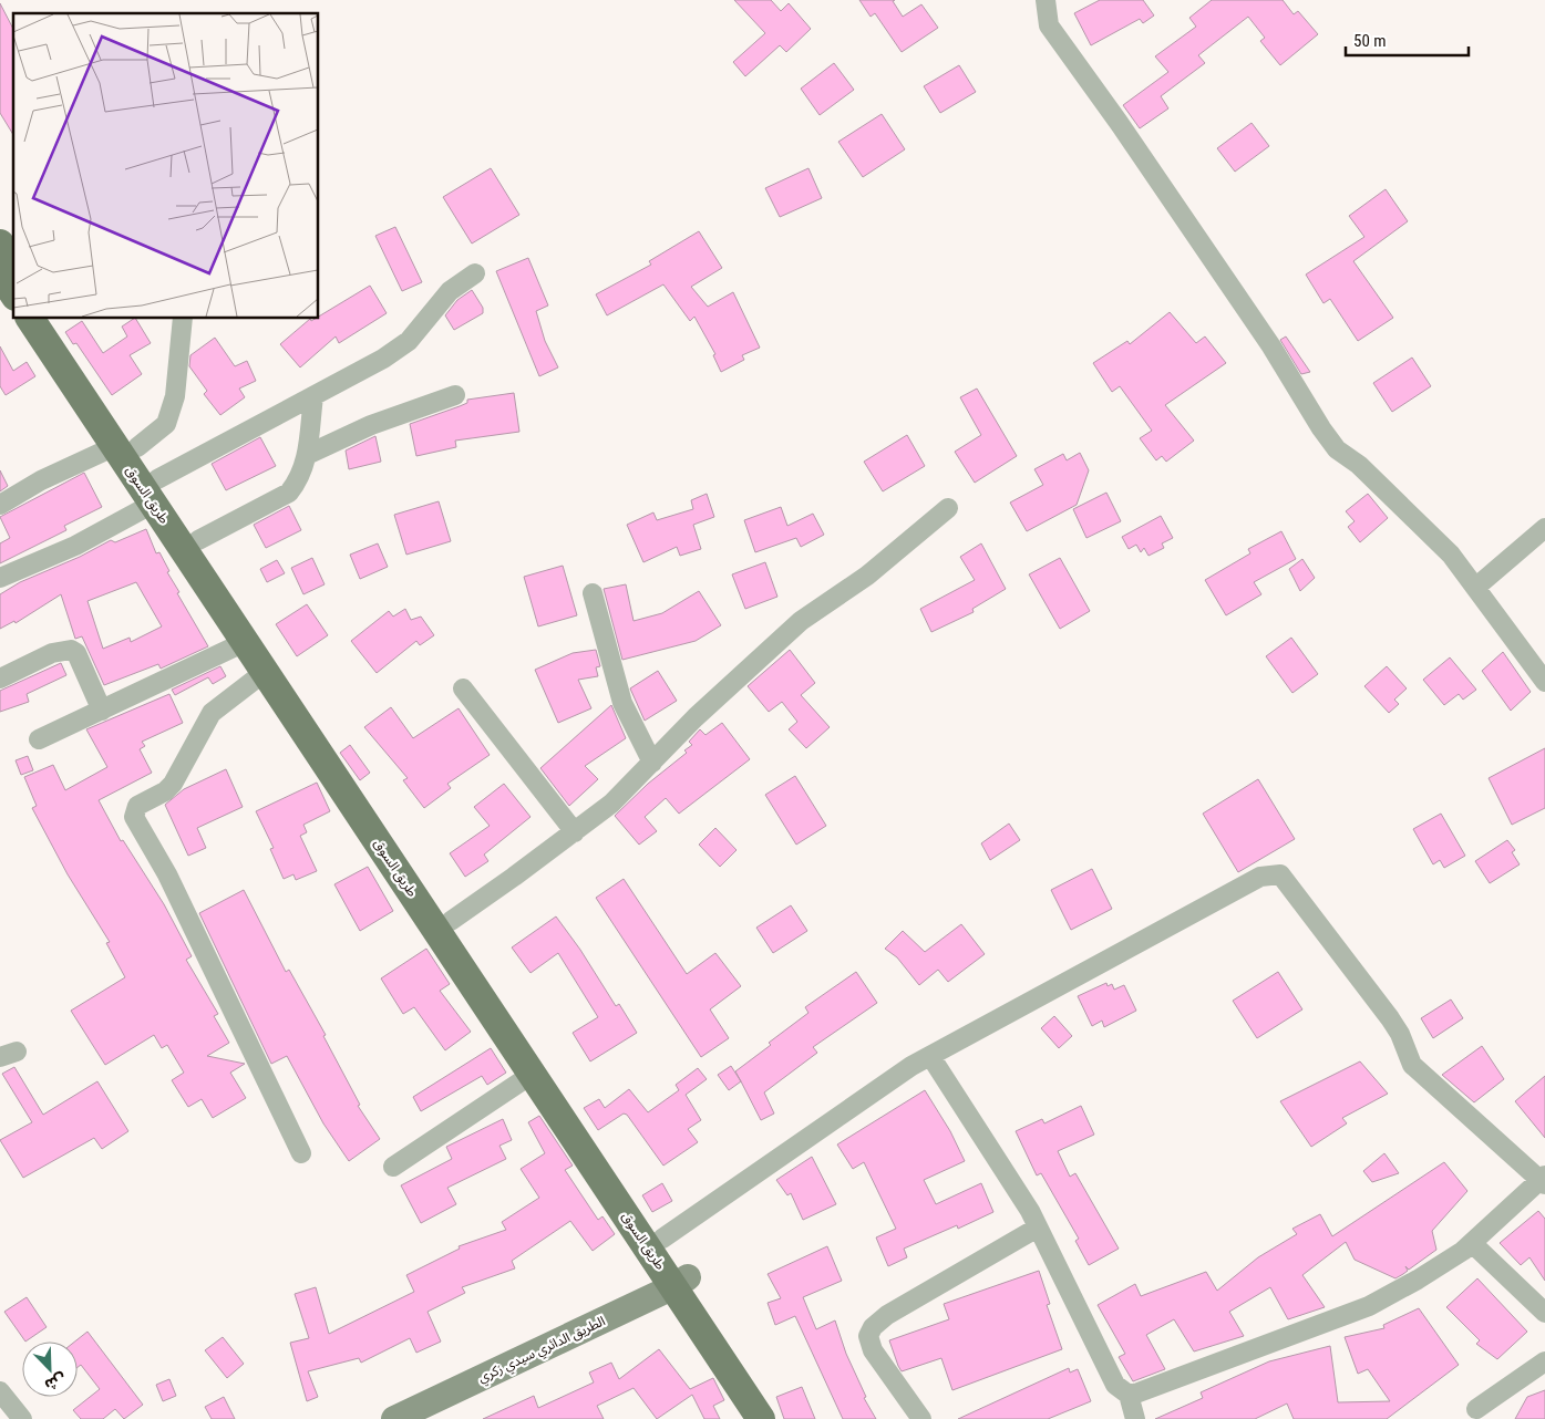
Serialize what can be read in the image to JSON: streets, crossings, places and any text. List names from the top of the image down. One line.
{"streets":{"main road":["طريق السوق"],"street":["الطريق الدائري سيدي زكري"]},"crossings":[["طريق السوق","الطريق الدائري سيدي زكري"]],"scale_bar":"50 m","north":"bottom right"}
